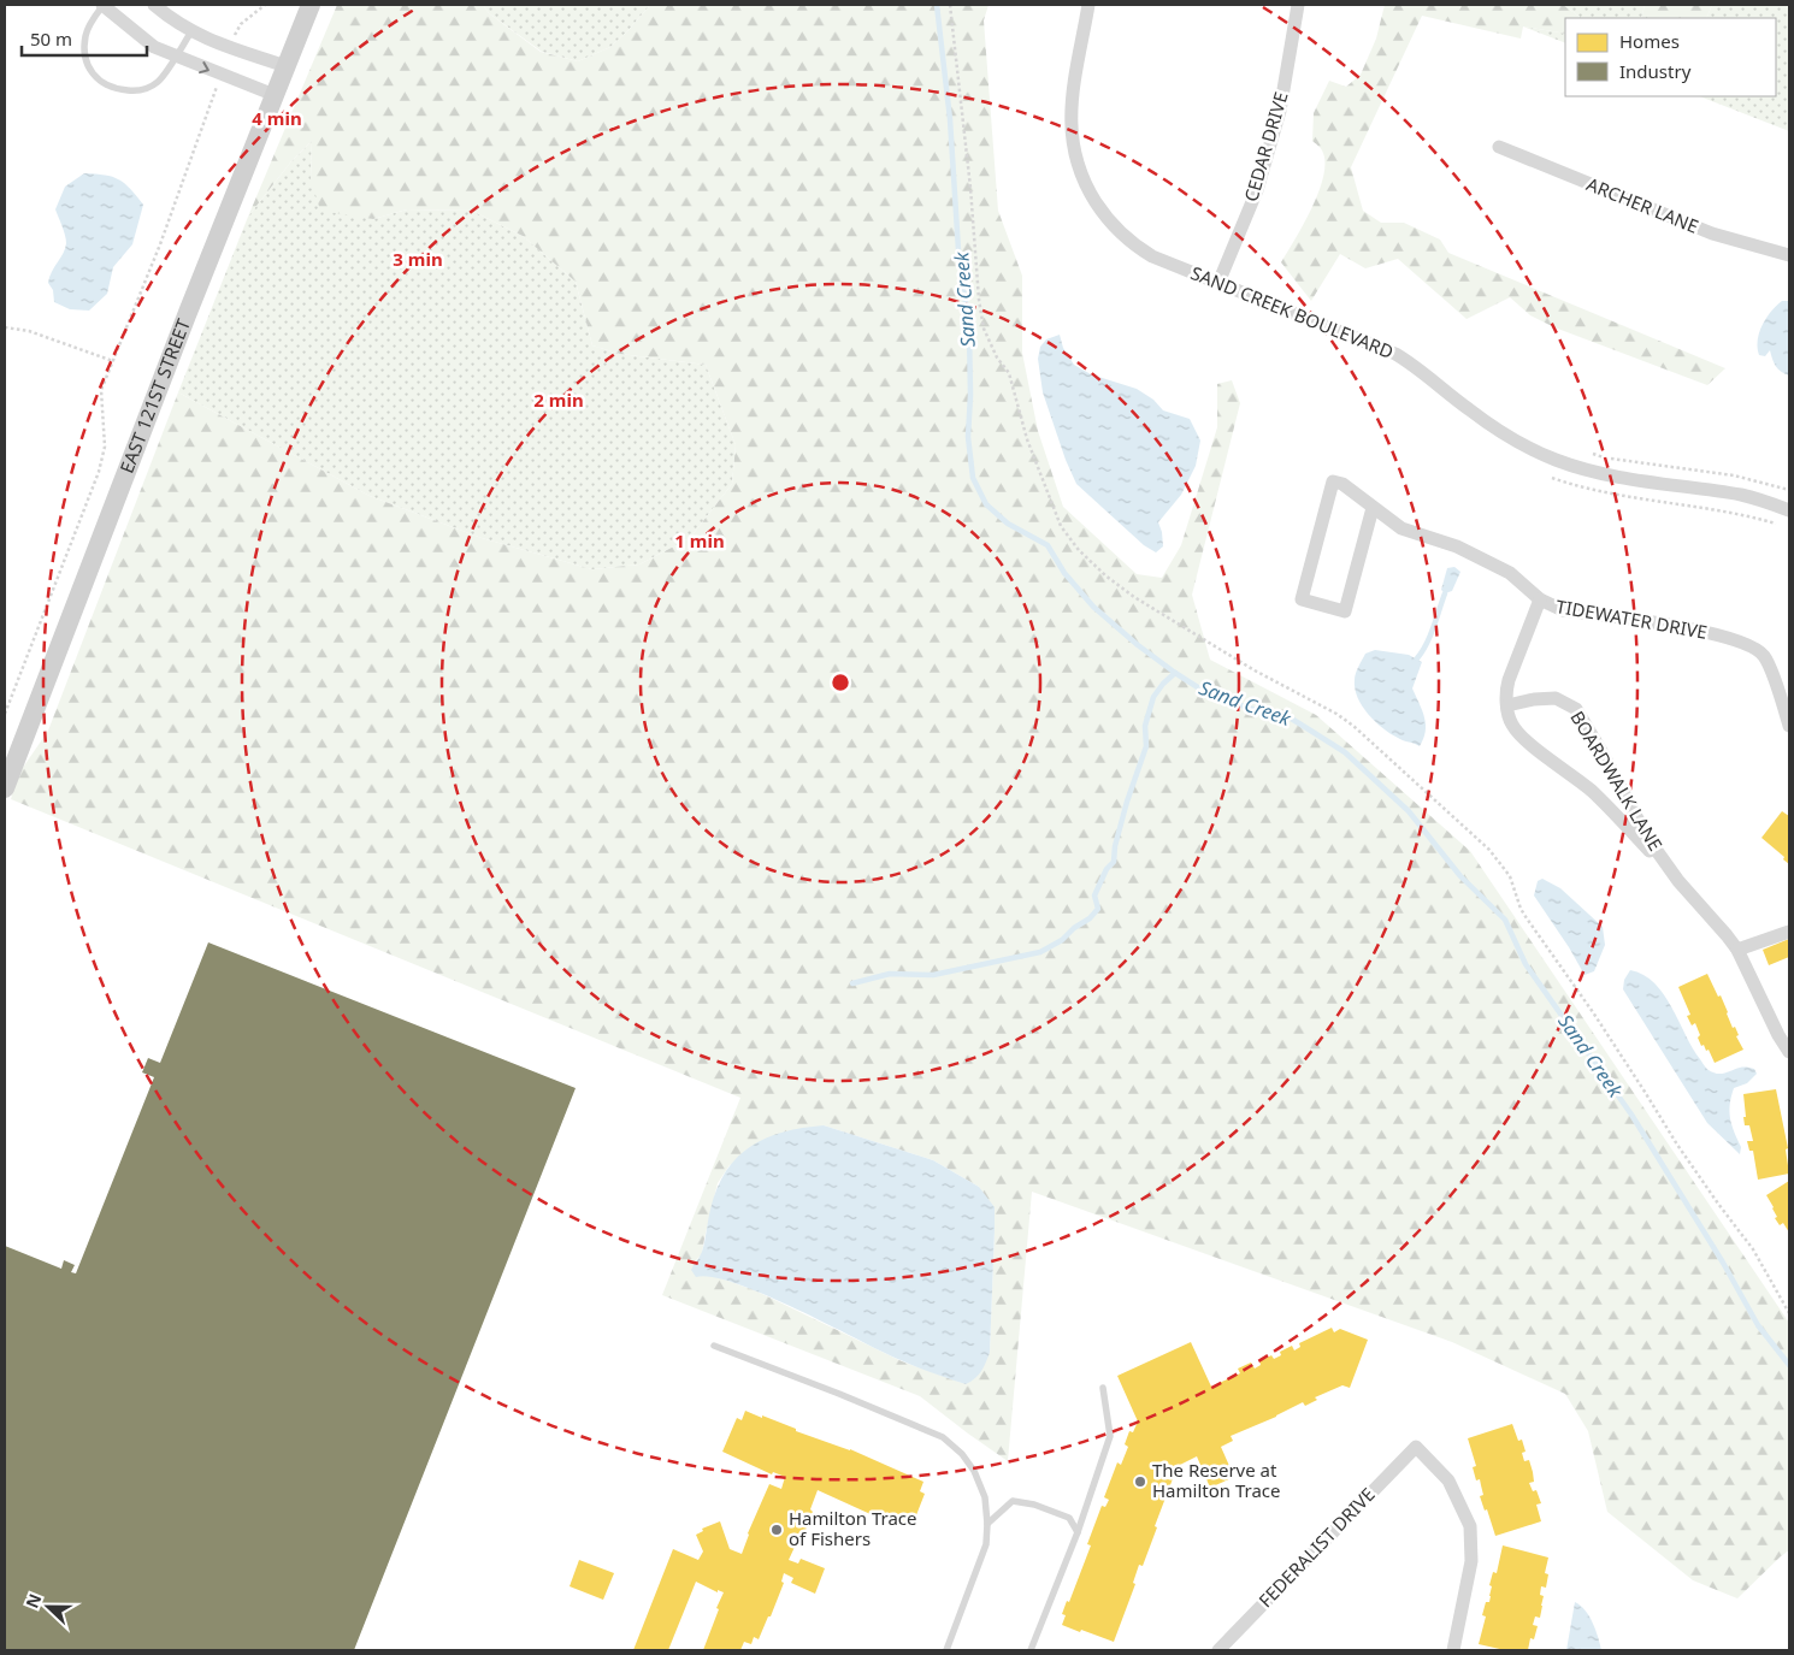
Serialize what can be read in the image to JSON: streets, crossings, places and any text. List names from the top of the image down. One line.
{"streets":{"street":["CEDAR DRIVE","ARCHER LANE","SAND CREEK BOULEVARD","EAST 121ST STREET","TIDEWATER DRIVE","BOARDWALK LANE","FEDERALIST DRIVE"]},"crossings":[["CEDAR DRIVE","SAND CREEK BOULEVARD"],["TIDEWATER DRIVE","BOARDWALK LANE"]],"water":["Sand Creek"],"places":["The Reserve at Hamilton Trace","Hamilton Trace of Fishers"],"legend":["Homes","Industry"],"scale_bar":"50 m","north":"left","rings":["4 min","3 min","2 min","1 min"]}
